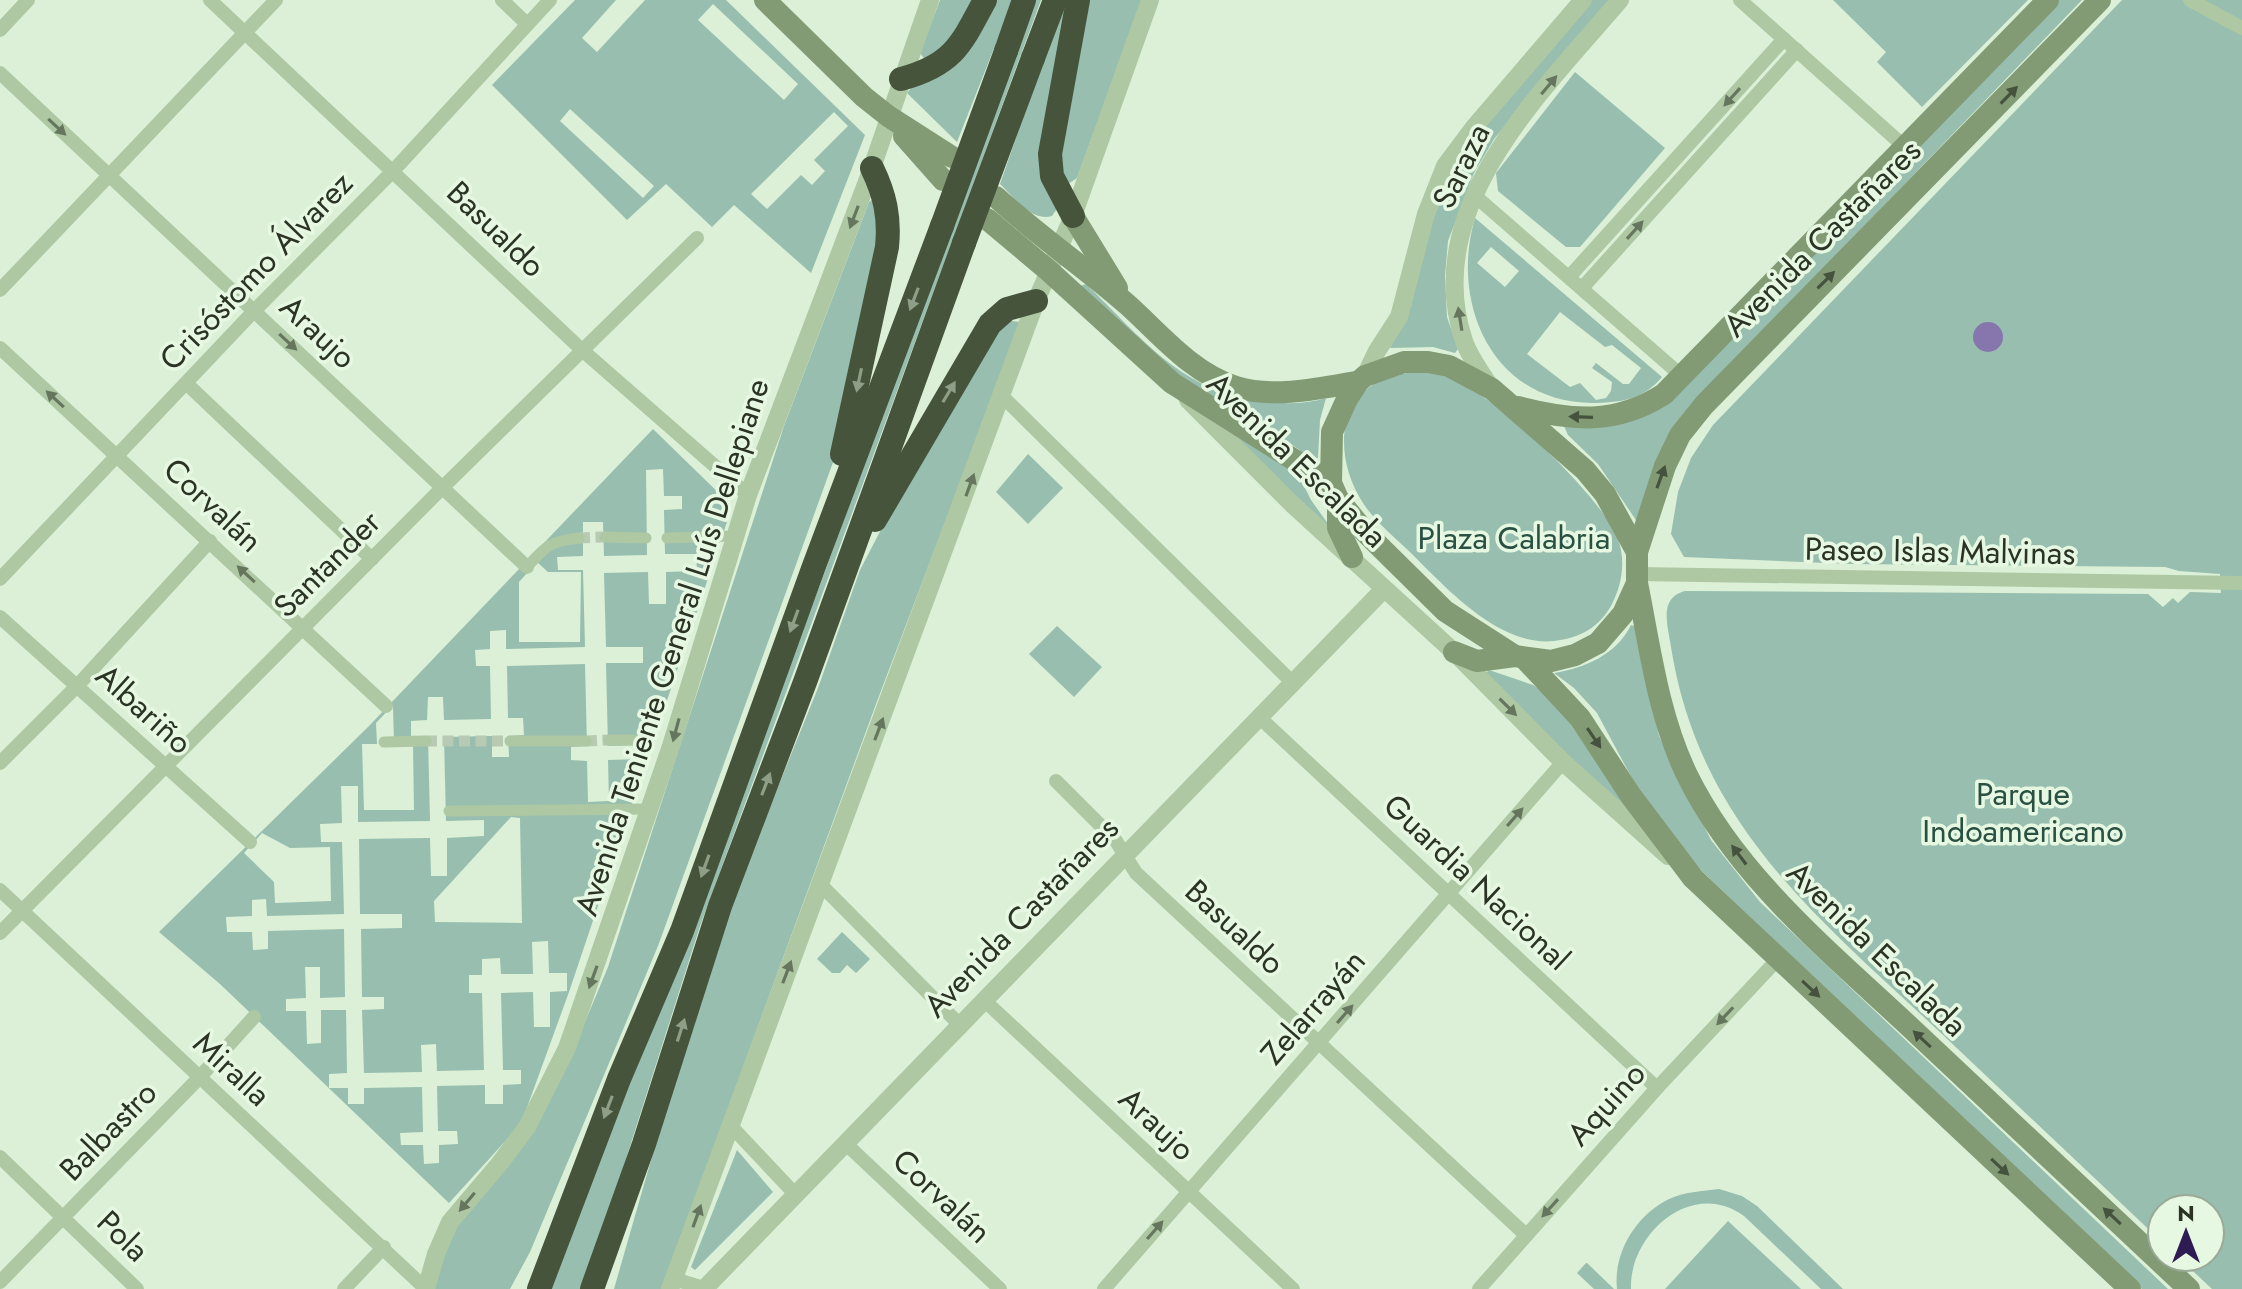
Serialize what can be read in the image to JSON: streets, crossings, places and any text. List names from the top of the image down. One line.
{"streets":{"main road":["Avenida Castañares","Avenida Escalada"],"street":["Saraza","Basualdo","Crisóstomo Álvarez","Araujo","Corvalán","Paseo Islas Malvinas","Santander","Avenida Teniente General Luís Dellepiane","Albariño","Guardia Nacional","Zelarrayán","Miralla","Aquino","Balbastro","Pola"]},"crossings":[["Saraza","Avenida Castañares"],["Saraza","Avenida Escalada"],["Basualdo","Avenida Castañares"],["Basualdo","Crisóstomo Álvarez"],["Basualdo","Santander"],["Basualdo","Avenida Teniente General Luís Dellepiane"],["Basualdo","Zelarrayán"],["Basualdo","Aquino"],["Avenida Castañares","Araujo"],["Avenida Castañares","Avenida Escalada"],["Avenida Castañares","Corvalán"],["Avenida Castañares","Paseo Islas Malvinas"],["Avenida Castañares","Guardia Nacional"],["Crisóstomo Álvarez","Araujo"],["Crisóstomo Álvarez","Corvalán"],["Araujo","Santander"],["Araujo","Zelarrayán"],["Avenida Escalada","Paseo Islas Malvinas"],["Avenida Escalada","Zelarrayán"],["Avenida Escalada","Aquino"],["Corvalán","Santander"],["Santander","Albariño"],["Santander","Miralla"],["Avenida Teniente General Luís Dellepiane","Miralla"],["Guardia Nacional","Zelarrayán"],["Guardia Nacional","Aquino"],["Miralla","Balbastro"],["Balbastro","Pola"]],"one_way":["Avenida Teniente General Luís Dellepiane","Zelarrayán","Aquino"],"parks":["Plaza Calabria","Parque Indoamericano"],"north":"top"}
